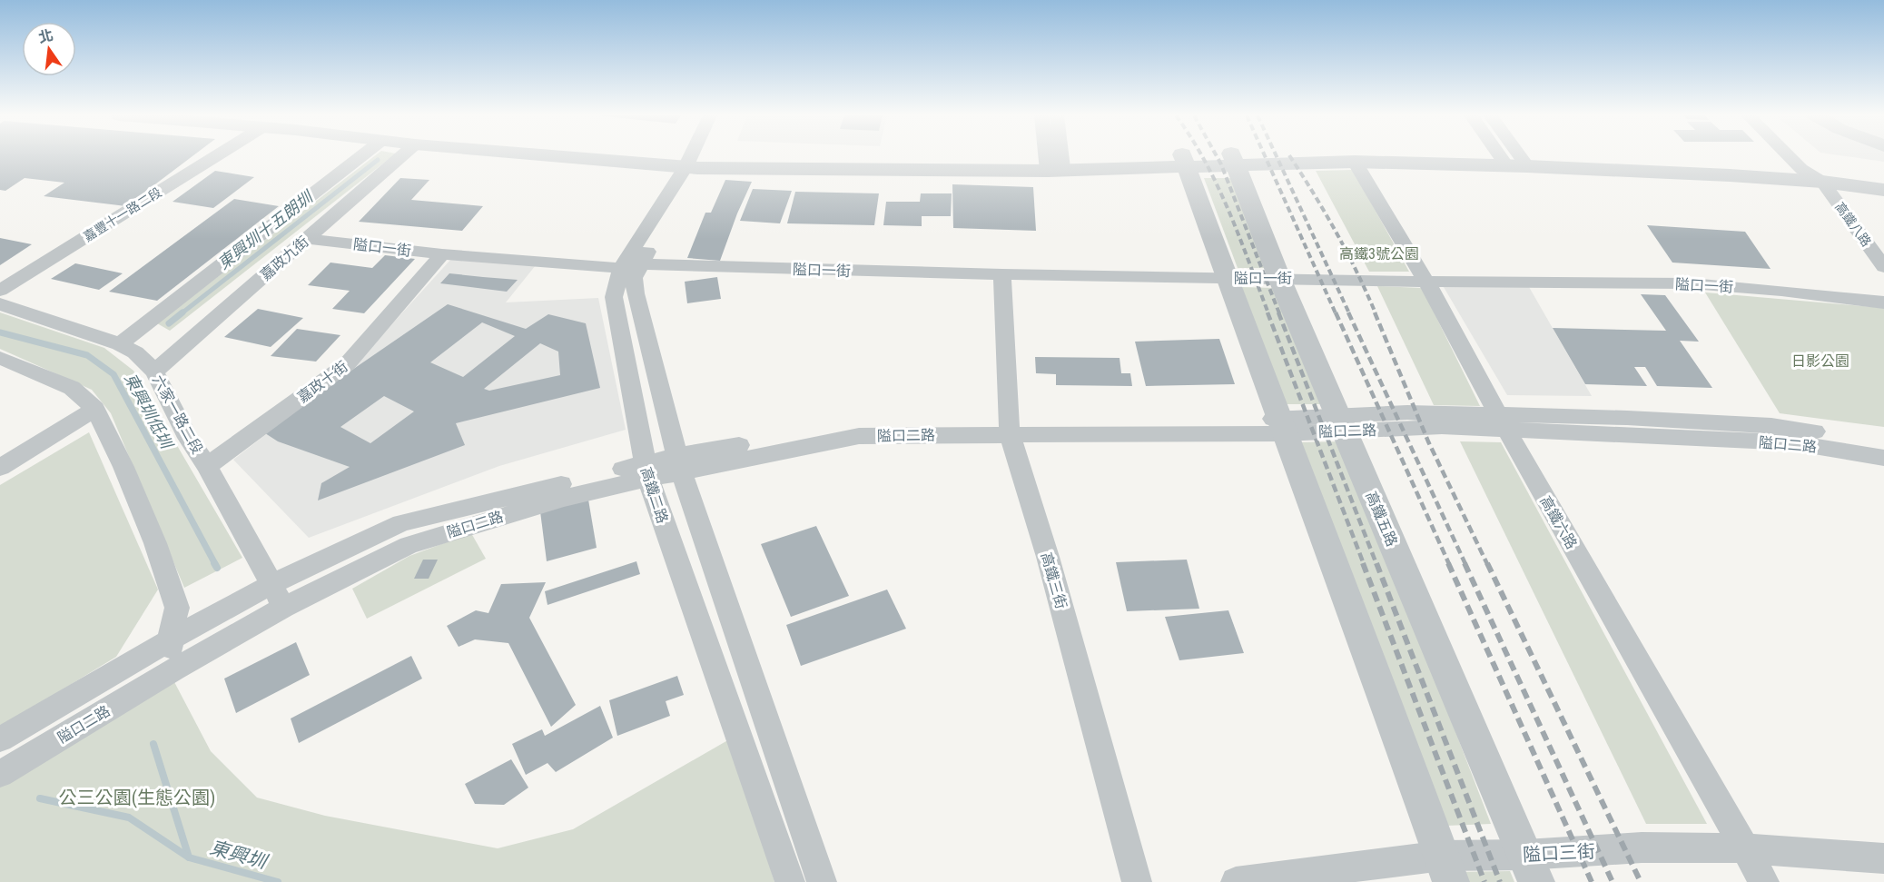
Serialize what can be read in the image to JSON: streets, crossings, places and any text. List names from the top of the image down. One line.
{"streets":{"street":["嘉豐十一路二段","高鐵八路","隘口一街","嘉政九街","嘉政十街","六家一路二段","隘口二路","高鐵二路","高鐵五路","高鐵六路","高鐵三街","隘口三街"]},"crossings":[["隘口一街","嘉政九街"],["隘口一街","嘉政十街"],["隘口一街","高鐵二路"],["隘口一街","高鐵五路"],["隘口一街","高鐵六路"],["隘口一街","高鐵三街"],["嘉政九街","六家一路二段"],["嘉政十街","六家一路二段"],["六家一路二段","隘口二路"],["隘口二路","高鐵二路"],["隘口二路","高鐵五路"],["隘口二路","高鐵六路"],["隘口二路","高鐵三街"],["高鐵五路","隘口三街"],["高鐵六路","隘口三街"]],"water":["東興圳十五朗圳","東興圳低圳","東興圳"],"parks":["高鐵3號公園","日影公園","公三公園(生態公園)"],"north":"top"}
